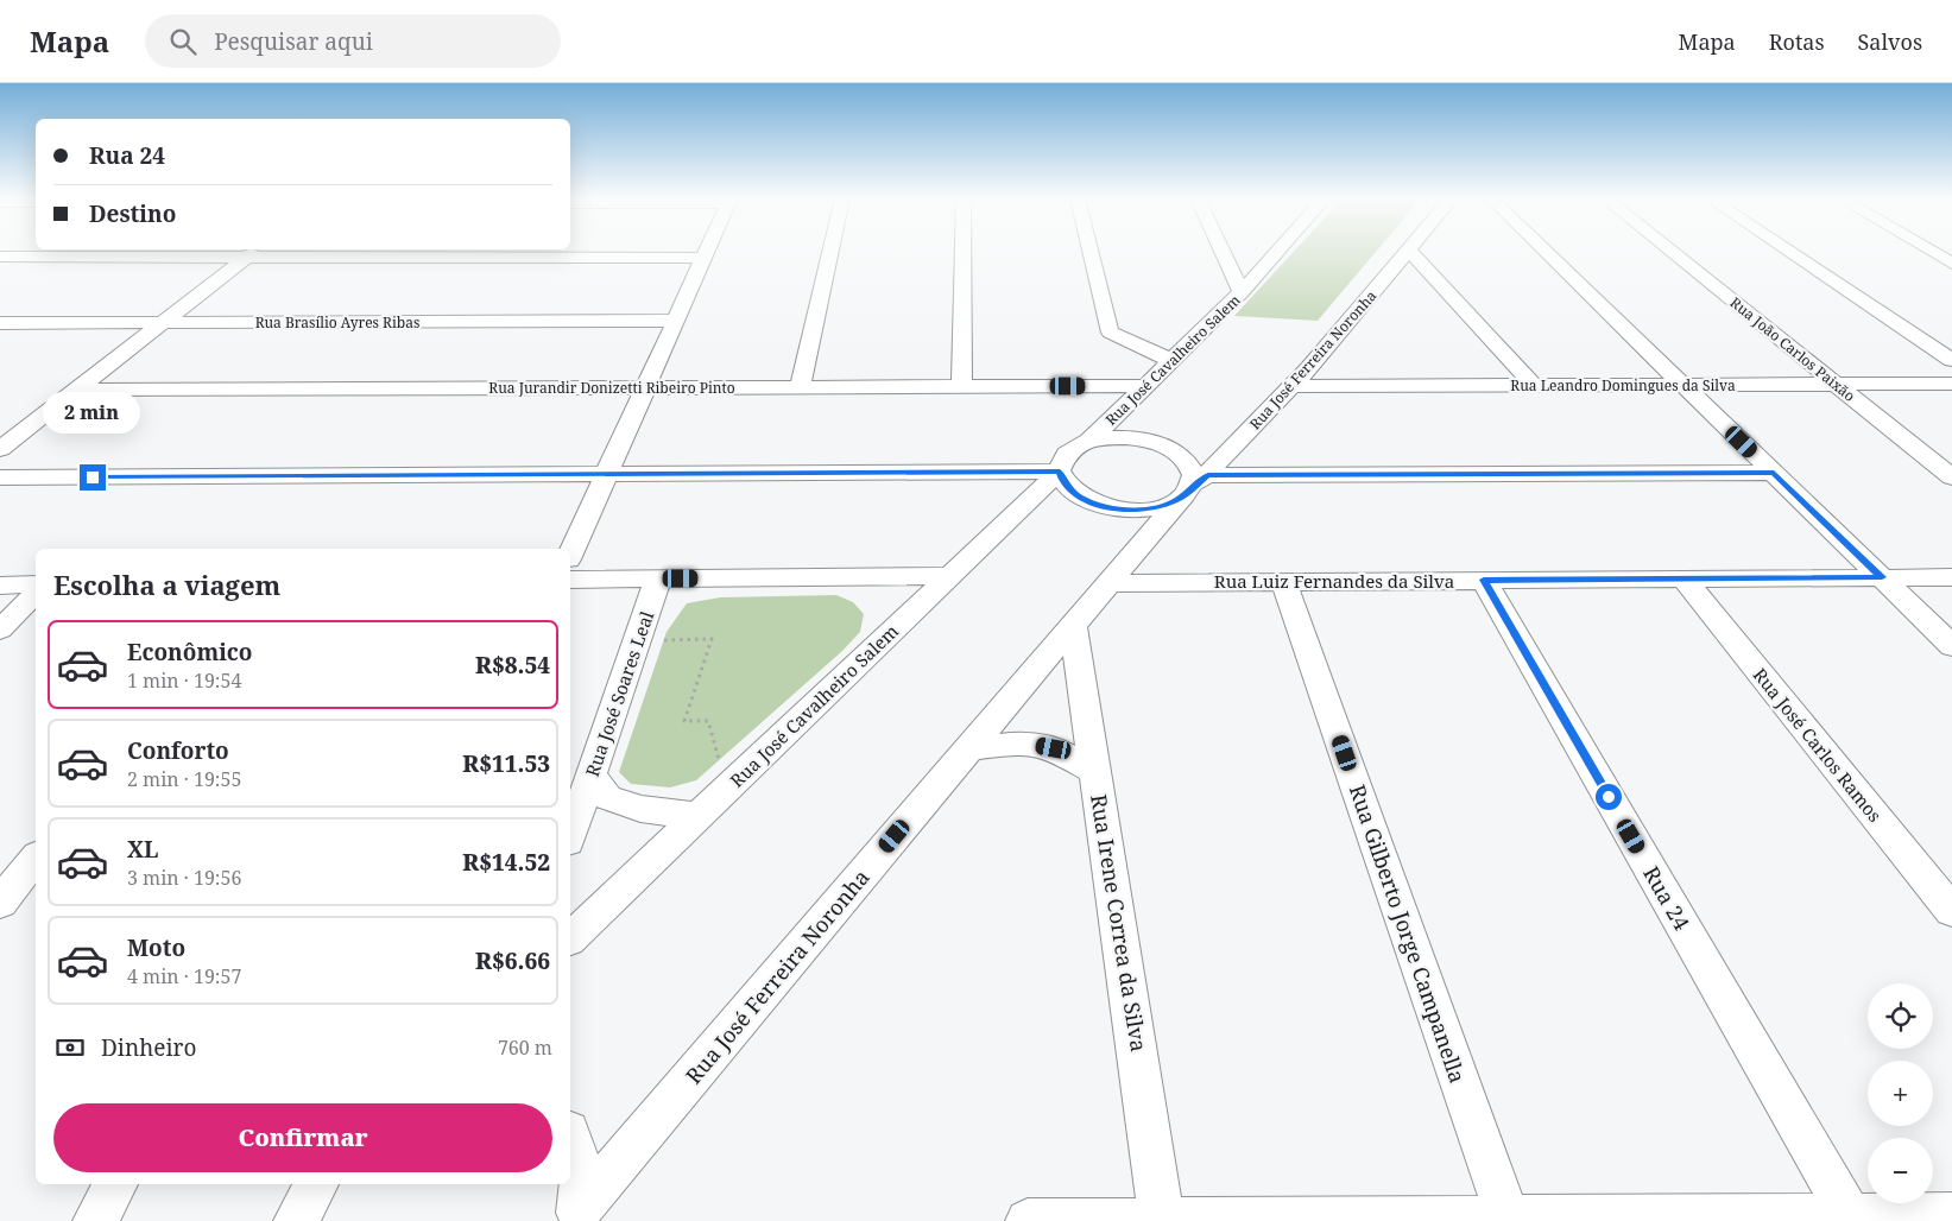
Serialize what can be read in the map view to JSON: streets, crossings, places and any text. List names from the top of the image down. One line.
{"streets":{"street":["Rua Brasílio Ayres Ribas","Rua João Carlos Paixão","Rua José Cavalheiro Salem","Rua José Ferreira Noronha","Rua Leandro Domingues da Silva","Rua Jurandir Donizetti Ribeiro Pinto","Rua Luiz Fernandes da Silva","Rua José Soares Leal","Rua José Carlos Ramos","Rua 24","Rua Irene Correa da Silva","Rua Gilberto Jorge Campanella"]},"crossings":[["Rua João Carlos Paixão","Rua Leandro Domingues da Silva"],["Rua José Cavalheiro Salem","Rua Jurandir Donizetti Ribeiro Pinto"],["Rua José Ferreira Noronha","Rua Leandro Domingues da Silva"],["Rua José Ferreira Noronha","Rua Luiz Fernandes da Silva"],["Rua José Ferreira Noronha","Rua Irene Correa da Silva"],["Rua Luiz Fernandes da Silva","Rua José Carlos Ramos"],["Rua Luiz Fernandes da Silva","Rua 24"],["Rua Luiz Fernandes da Silva","Rua Gilberto Jorge Campanella"]],"page":{"header":"Mapa","search":"Pesquisar aqui","nav":["Mapa","Rotas","Salvos"],"banner":["Rua 24","Destino"],"bubble":"2 min","heading":"Escolha a viagem","list":[{"name":"Econômico","note":"1 min · 19:54","value":"R$8.54"},{"name":"Conforto","note":"2 min · 19:55","value":"R$11.53"},{"name":"XL","note":"3 min · 19:56","value":"R$14.52"},{"name":"Moto","note":"4 min · 19:57","value":"R$6.66"}],"map_buttons":["+","−"],"pay":["Dinheiro","760 m"],"buttons":"Confirmar"}}
